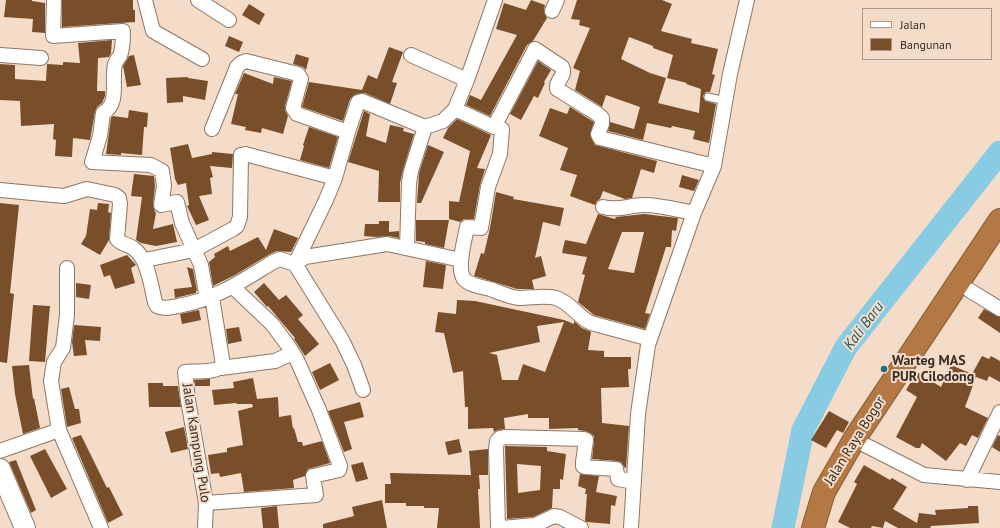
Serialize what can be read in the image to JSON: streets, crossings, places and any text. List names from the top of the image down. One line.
{"streets":{"highway":["Jalan Raya Bogor"],"street":["Jalan Kampung Pulo"]},"water":["Kali Baru"],"places":["Warteg MAS PUR Cilodong"],"legend":["Jalan","Bangunan"]}
